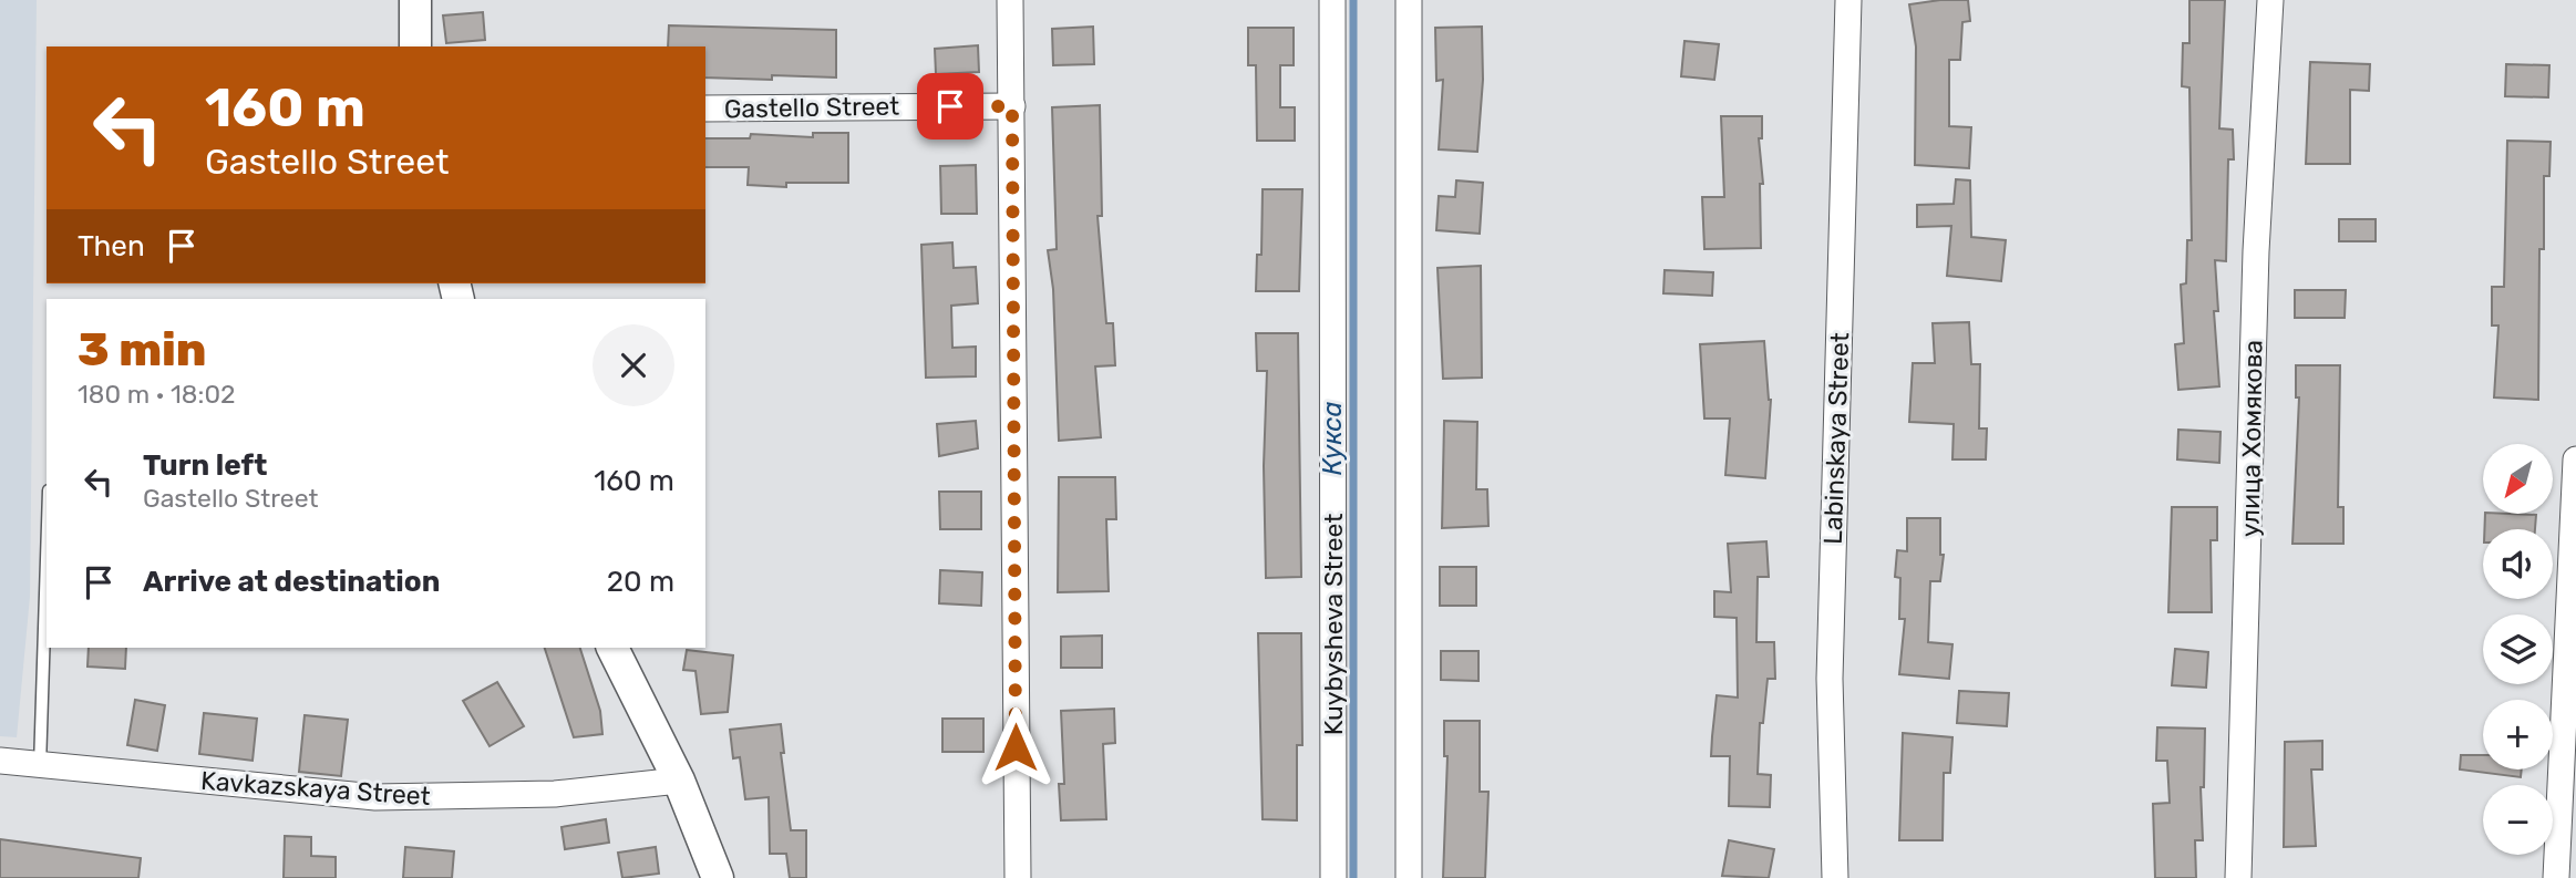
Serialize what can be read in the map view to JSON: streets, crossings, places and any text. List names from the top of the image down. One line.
{"streets":{"street":["Gastello Street","Labinskaya Street","улица Хомякова","Kuybysheva Street","Kavkazskaya Street"]},"water":["Кукса"],"north":"bottom left","page":{"turn":["160 m","Gastello Street"],"then":"Then","heading":["3 min","180 m · 18:02"],"list":[{"name":"Turn left","note":"Gastello Street","value":"160 m"},{"name":"Arrive at destination","value":"20 m"}],"map_buttons":["+","−"]}}
